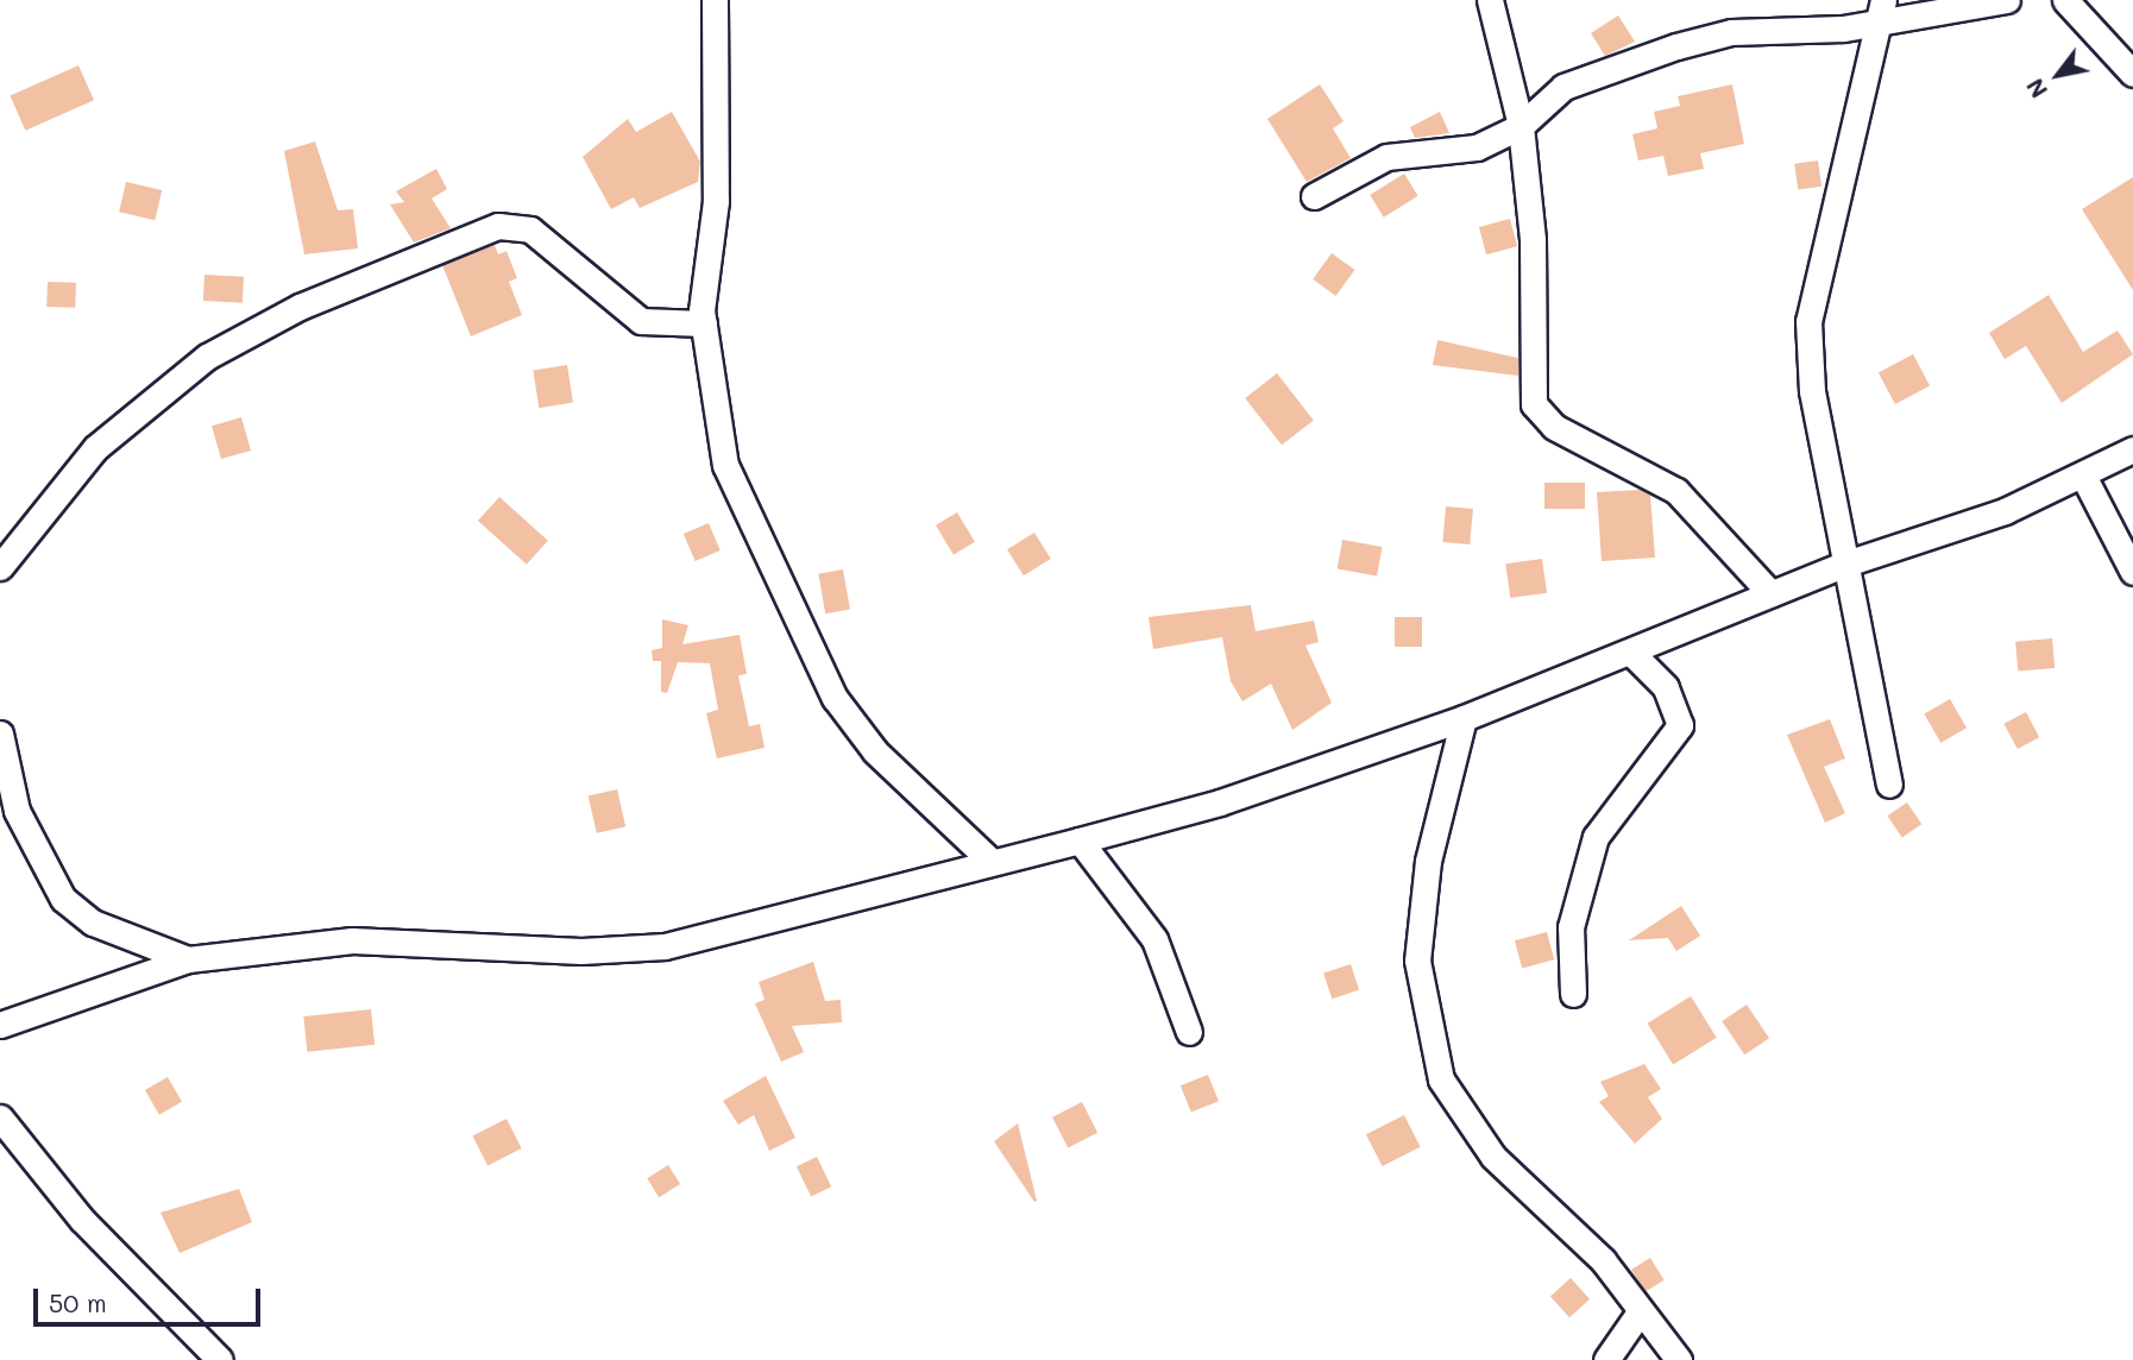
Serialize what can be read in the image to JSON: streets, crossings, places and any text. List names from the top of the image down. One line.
{"scale_bar":"50 m","north":"bottom left"}
